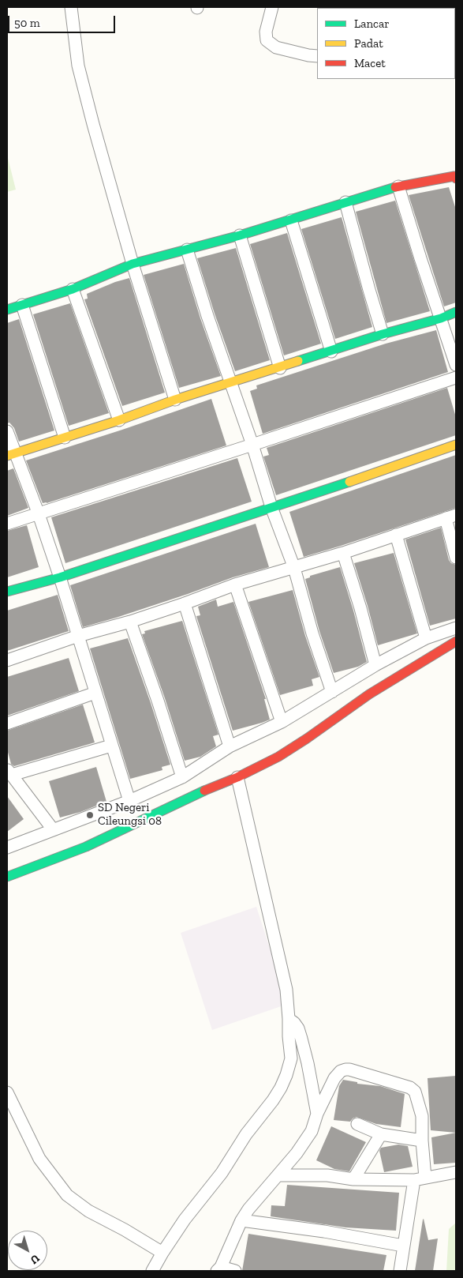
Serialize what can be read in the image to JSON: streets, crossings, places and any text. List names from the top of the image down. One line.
{"places":["SD Negeri Cileungsi 08"],"legend":["Lancar","Padat","Macet"],"scale_bar":"50 m","north":"bottom right"}
